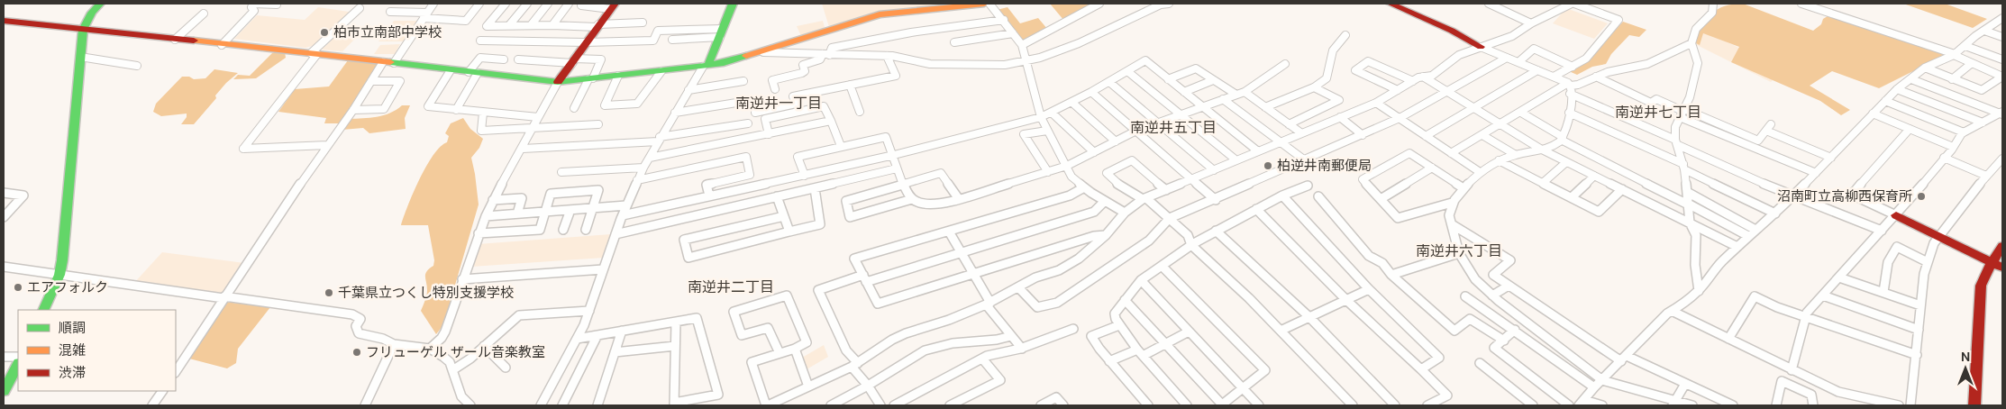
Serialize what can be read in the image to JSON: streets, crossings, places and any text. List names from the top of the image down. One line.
{"districts":["南逆井一丁目","南逆井七丁目","南逆井五丁目","南逆井六丁目","南逆井二丁目"],"places":["柏市立南部中学校","柏逆井南郵便局","沼南町立高柳西保育所","エアフォルク","千葉県立つくし特別支援学校","フリューゲル ザール音楽教室"],"legend":["順調","混雑","渋滞"],"north":"top"}
